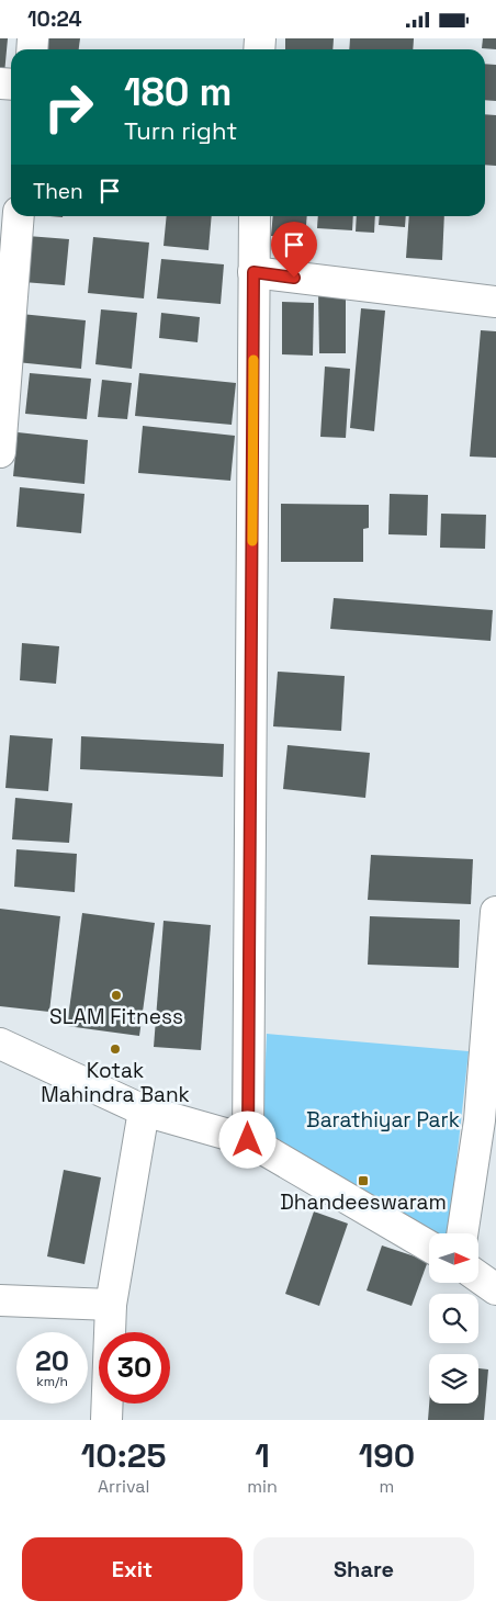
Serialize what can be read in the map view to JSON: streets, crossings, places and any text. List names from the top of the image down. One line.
{"parks":["Barathiyar Park"],"places":{"other":["SLAM Fitness","Kotak Mahindra Bank"],"transit":["Dhandeeswaram"]},"north":"right","page":{"status":"10:24","turn":["180 m","Turn right"],"then":"Then","speed":"20 km/h","limit":"30","eta":["10:25","Arrival","1","min","190","m"],"buttons":["Exit","Share"]}}
